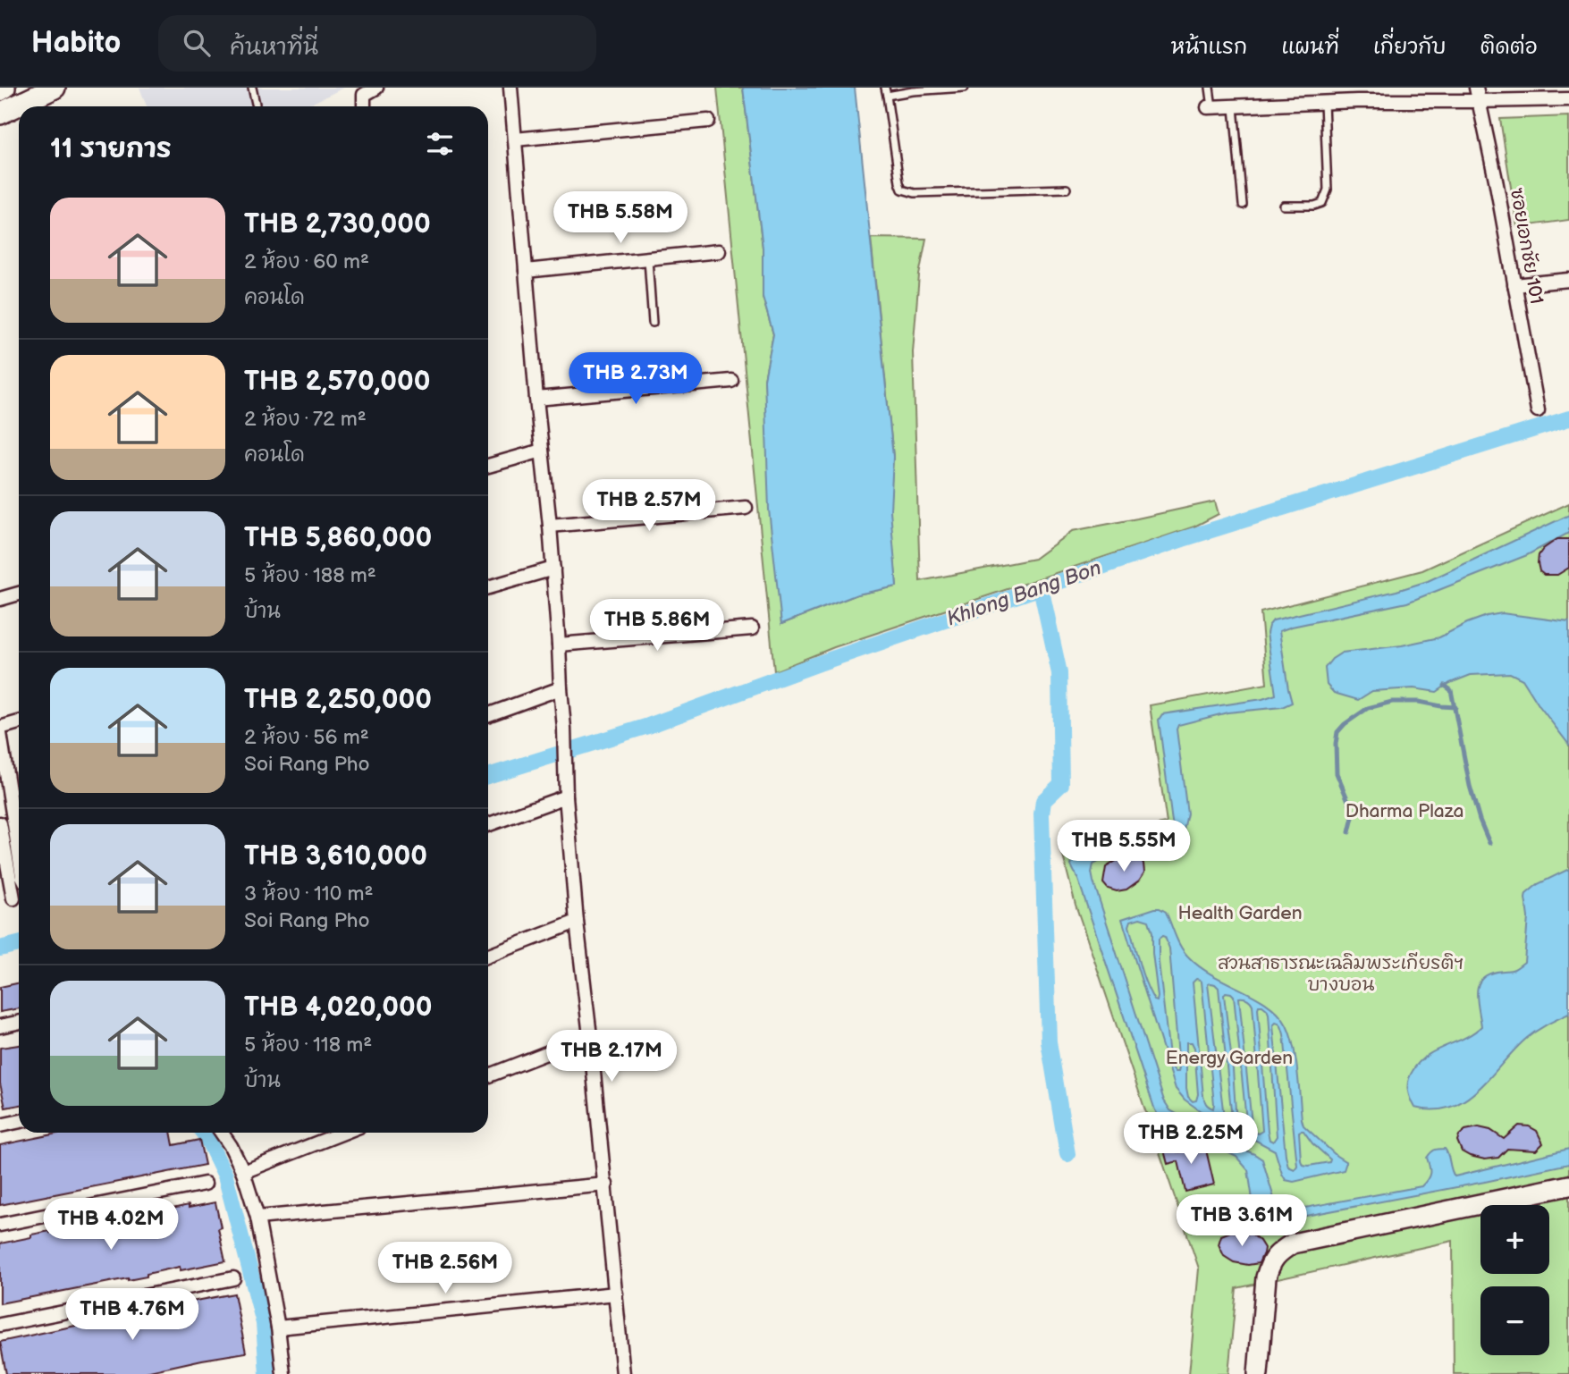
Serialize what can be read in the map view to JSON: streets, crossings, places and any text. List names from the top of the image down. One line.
{"streets":{"street":["ซอยเอกชัย 101"]},"water":["Khlong Bang Bon"],"parks":["Dharma Plaza","Health Garden","สวนสาธารณะเฉลิมพระเกียรติฯ บางบอน","Energy Garden"],"page":{"header":"Habito","search":"ค้นหาที่นี่","nav":["หน้าแรก","แผนที่","เกี่ยวกับ","ติดต่อ"],"heading":"11 รายการ","list":[{"name":"THB 2,730,000","note":"2 ห้อง · 60 m² · คอนโด"},{"name":"THB 2,570,000","note":"2 ห้อง · 72 m² · คอนโด"},{"name":"THB 5,860,000","note":"5 ห้อง · 188 m² · บ้าน"},{"name":"THB 2,250,000","note":"2 ห้อง · 56 m² · Soi Rang Pho"},{"name":"THB 3,610,000","note":"3 ห้อง · 110 m² · Soi Rang Pho"},{"name":"THB 4,020,000","note":"5 ห้อง · 118 m² · บ้าน"}],"price":["THB 5.58M","THB 2.73M","THB 2.57M","THB 5.86M","THB 5.55M","THB 2.17M","THB 2.25M","THB 3.61M","THB 4.02M","THB 2.56M","THB 4.76M"],"map_buttons":["+","−"]}}
